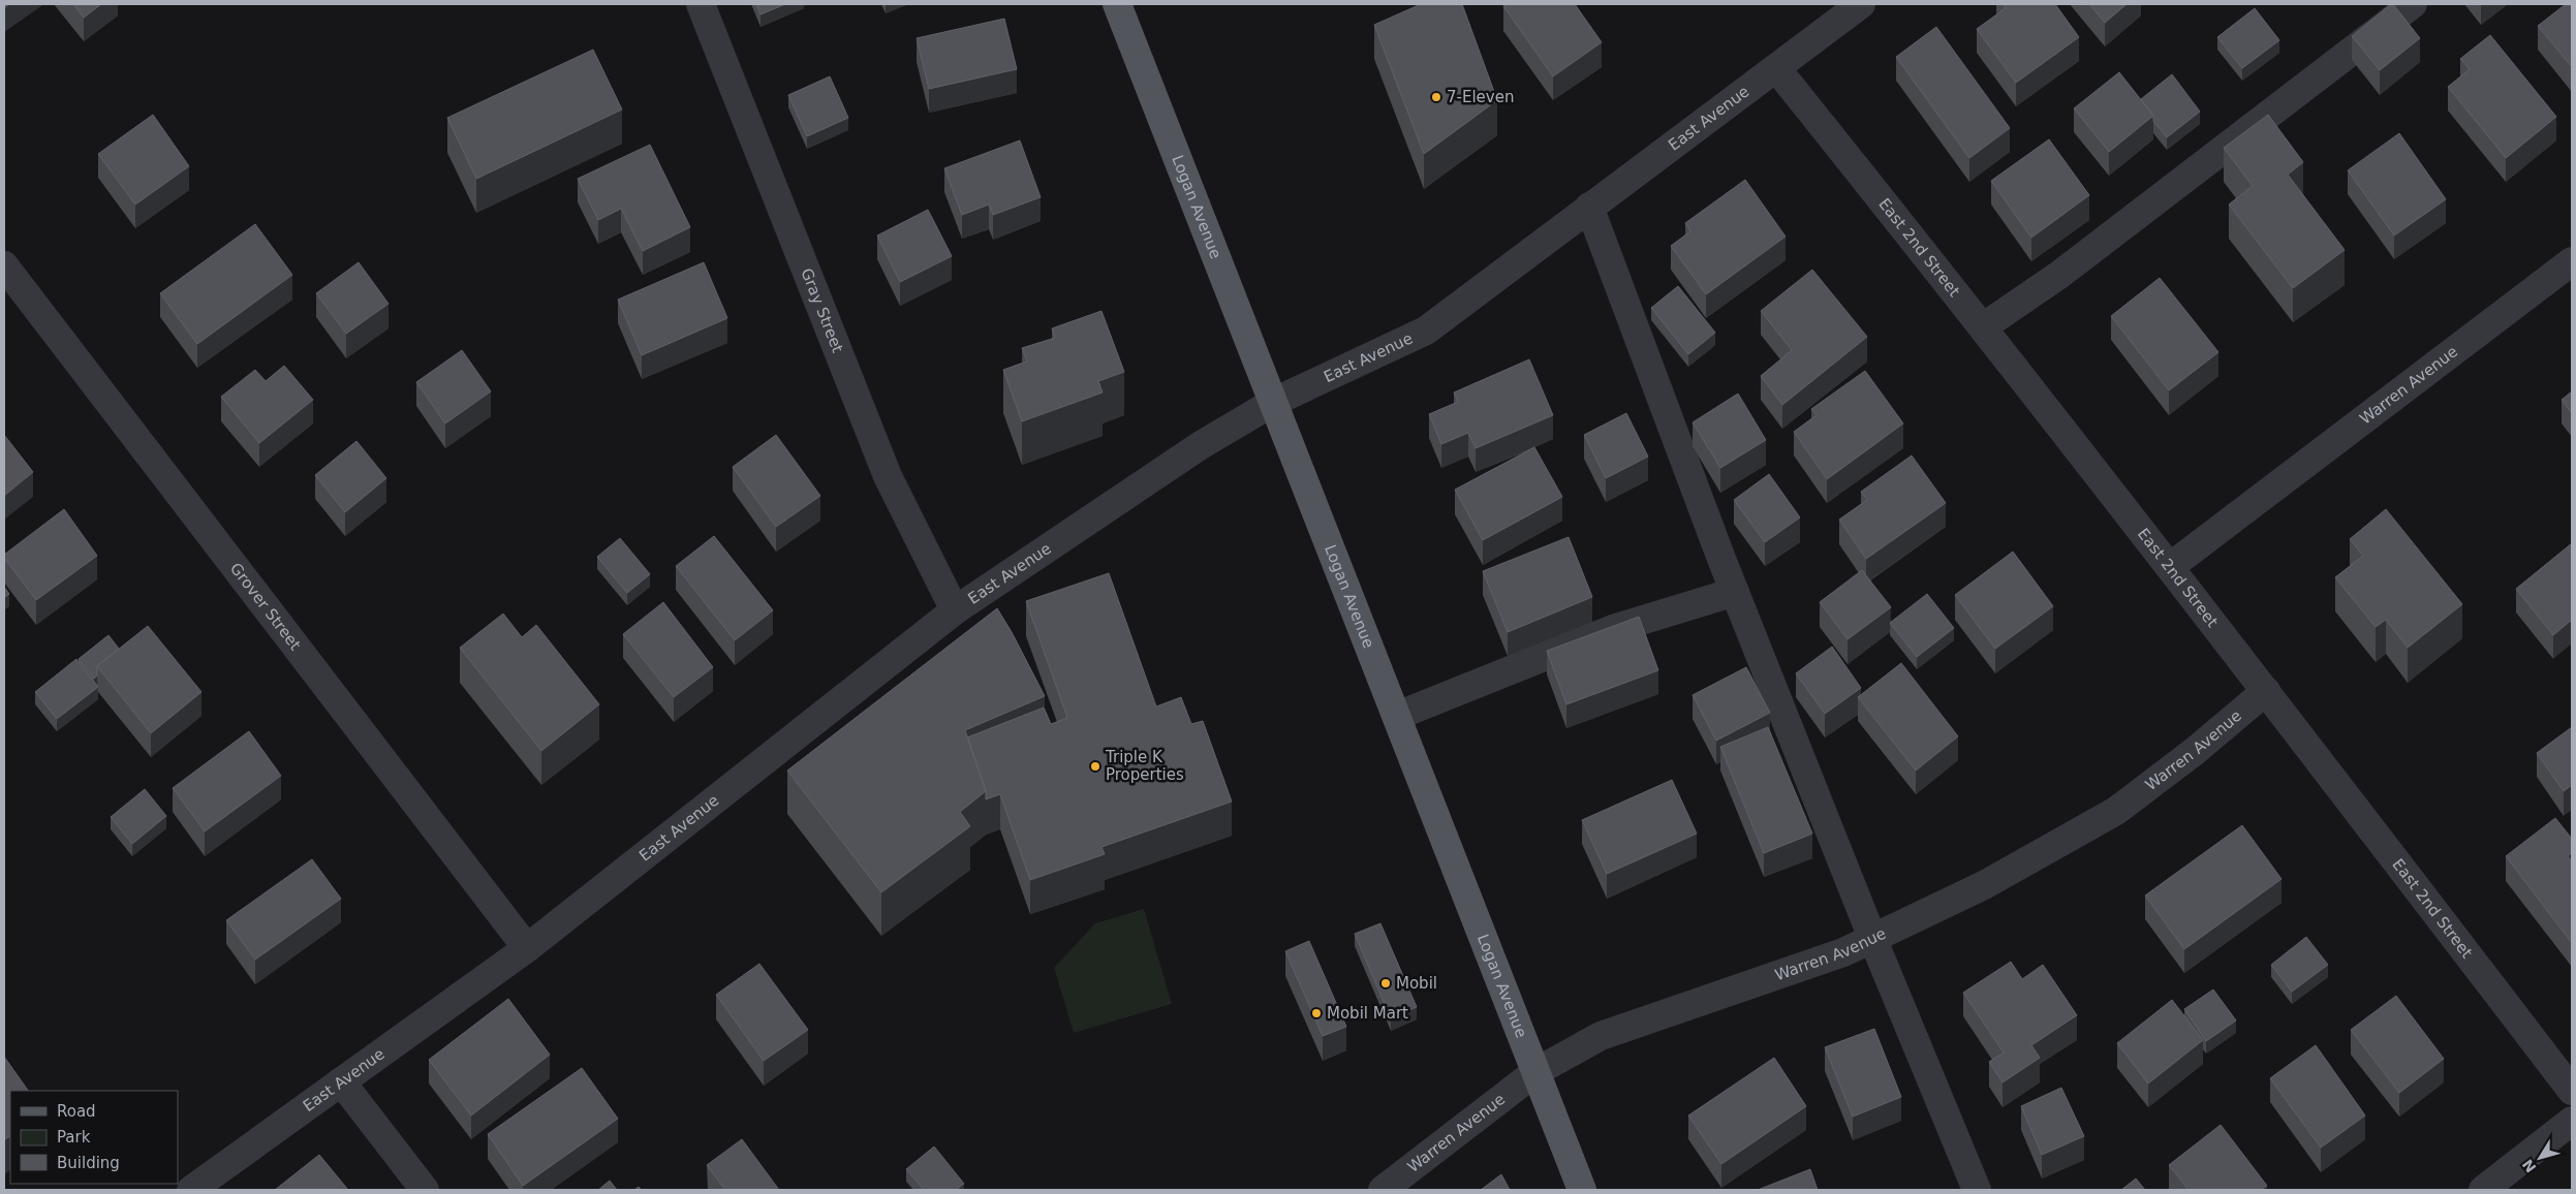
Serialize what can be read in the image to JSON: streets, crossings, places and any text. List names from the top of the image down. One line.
{"streets":{"main road":["Logan Avenue"],"street":["East Avenue","East 2nd Street","Gray Street","Warren Avenue","Grover Street"]},"crossings":[["East Avenue","Logan Avenue"],["East Avenue","East 2nd Street"],["East Avenue","Gray Street"],["East Avenue","Grover Street"],["Logan Avenue","Warren Avenue"],["East 2nd Street","Warren Avenue"]],"places":["7-Eleven","Triple K Properties","Mobil","Mobil Mart"],"legend":["Road","Park","Building"],"north":"bottom left"}
